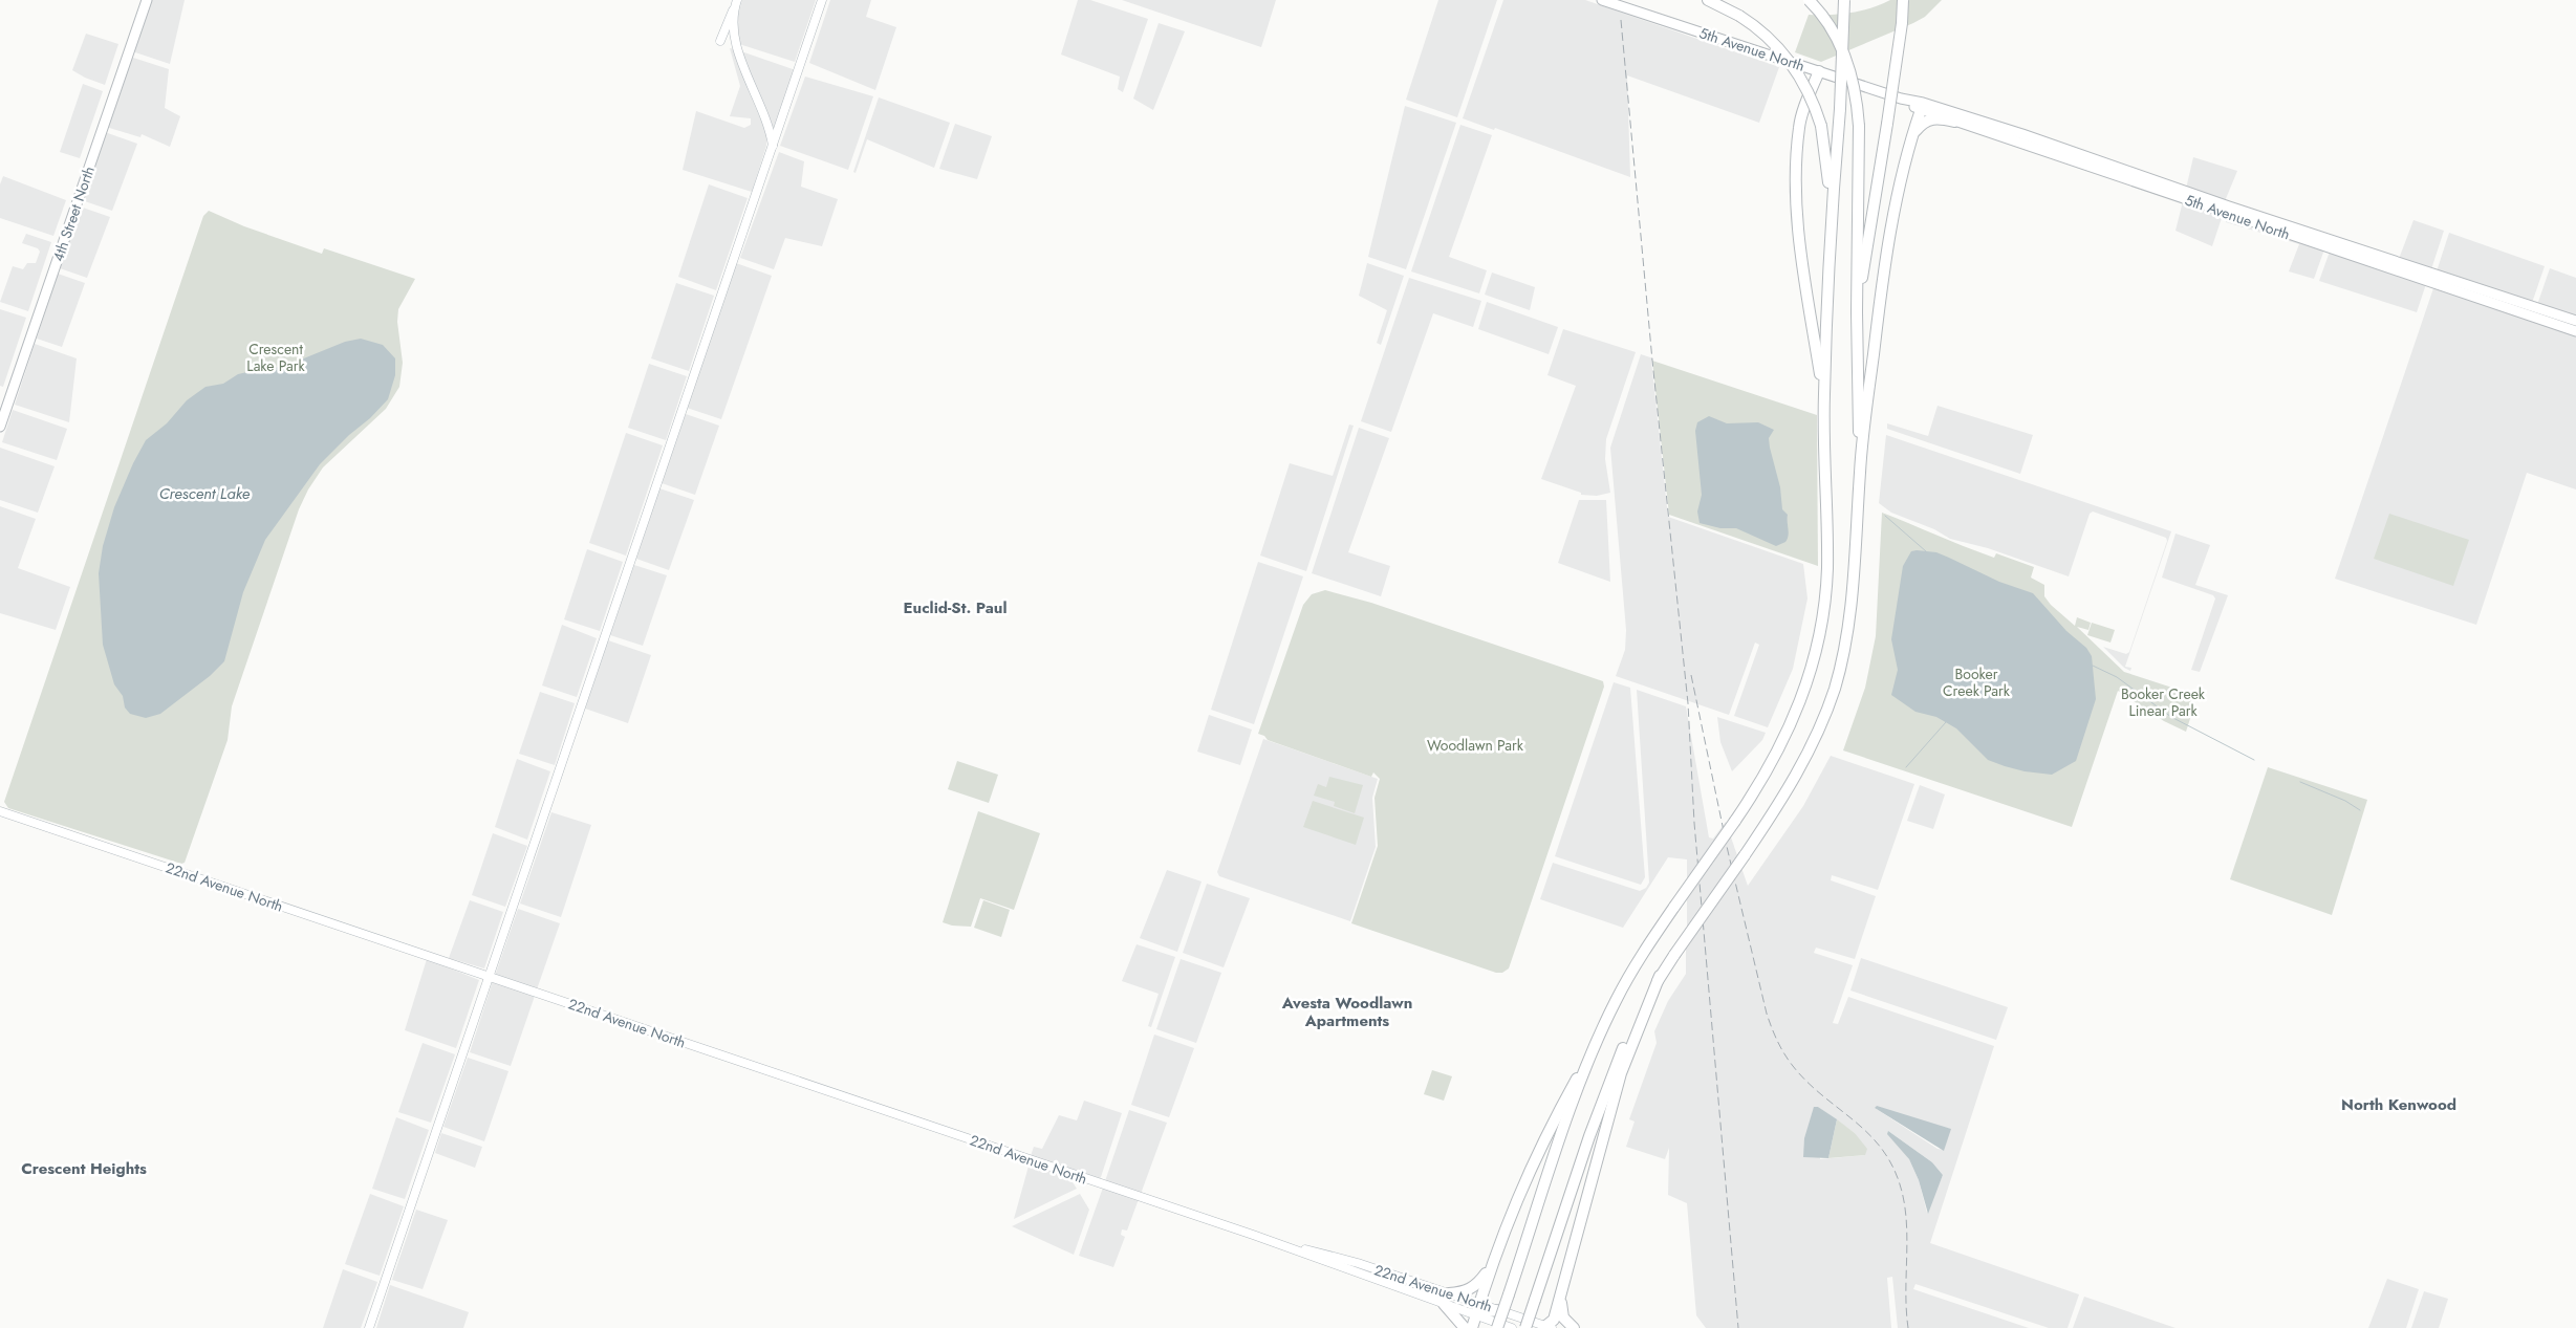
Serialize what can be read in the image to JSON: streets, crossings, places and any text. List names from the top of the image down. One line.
{"streets":{"main road":["5th Avenue North","4th Street North","22nd Avenue North"]},"districts":["Euclid-St. Paul","Avesta Woodlawn Apartments","North Kenwood","Crescent Heights"],"water":["Crescent Lake"],"parks":["Crescent Lake Park","Booker Creek Park","Booker Creek Linear Park","Woodlawn Park"]}
